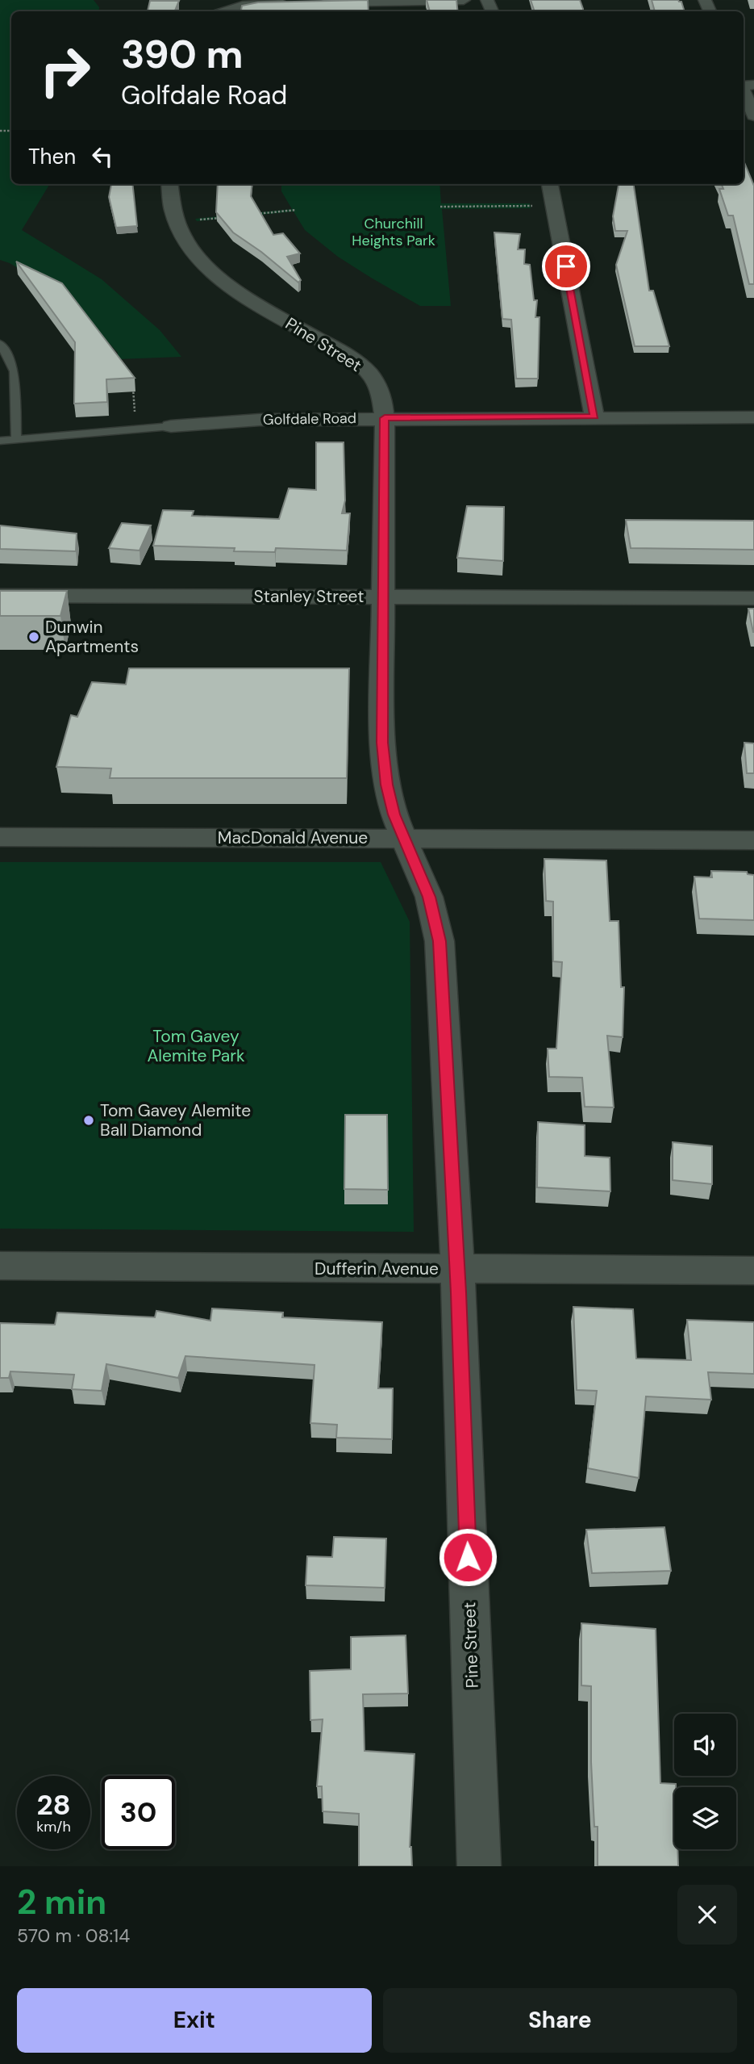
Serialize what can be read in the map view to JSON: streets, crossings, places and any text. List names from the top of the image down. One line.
{"streets":{"street":["Pine Street","Golfdale Road","Stanley Street","MacDonald Avenue","Dufferin Avenue"]},"crossings":[["Pine Street","Golfdale Road"],["Pine Street","Stanley Street"],["Pine Street","MacDonald Avenue"],["Pine Street","Dufferin Avenue"]],"parks":["Churchill Heights Park","Tom Gavey Alemite Park"],"places":["Dunwin Apartments","Tom Gavey Alemite Ball Diamond"],"page":{"turn":["390 m","Golfdale Road"],"then":"Then","speed":"28 km/h","limit":"30","heading":["2 min","570 m · 08:14"],"buttons":["Exit","Share"]}}
